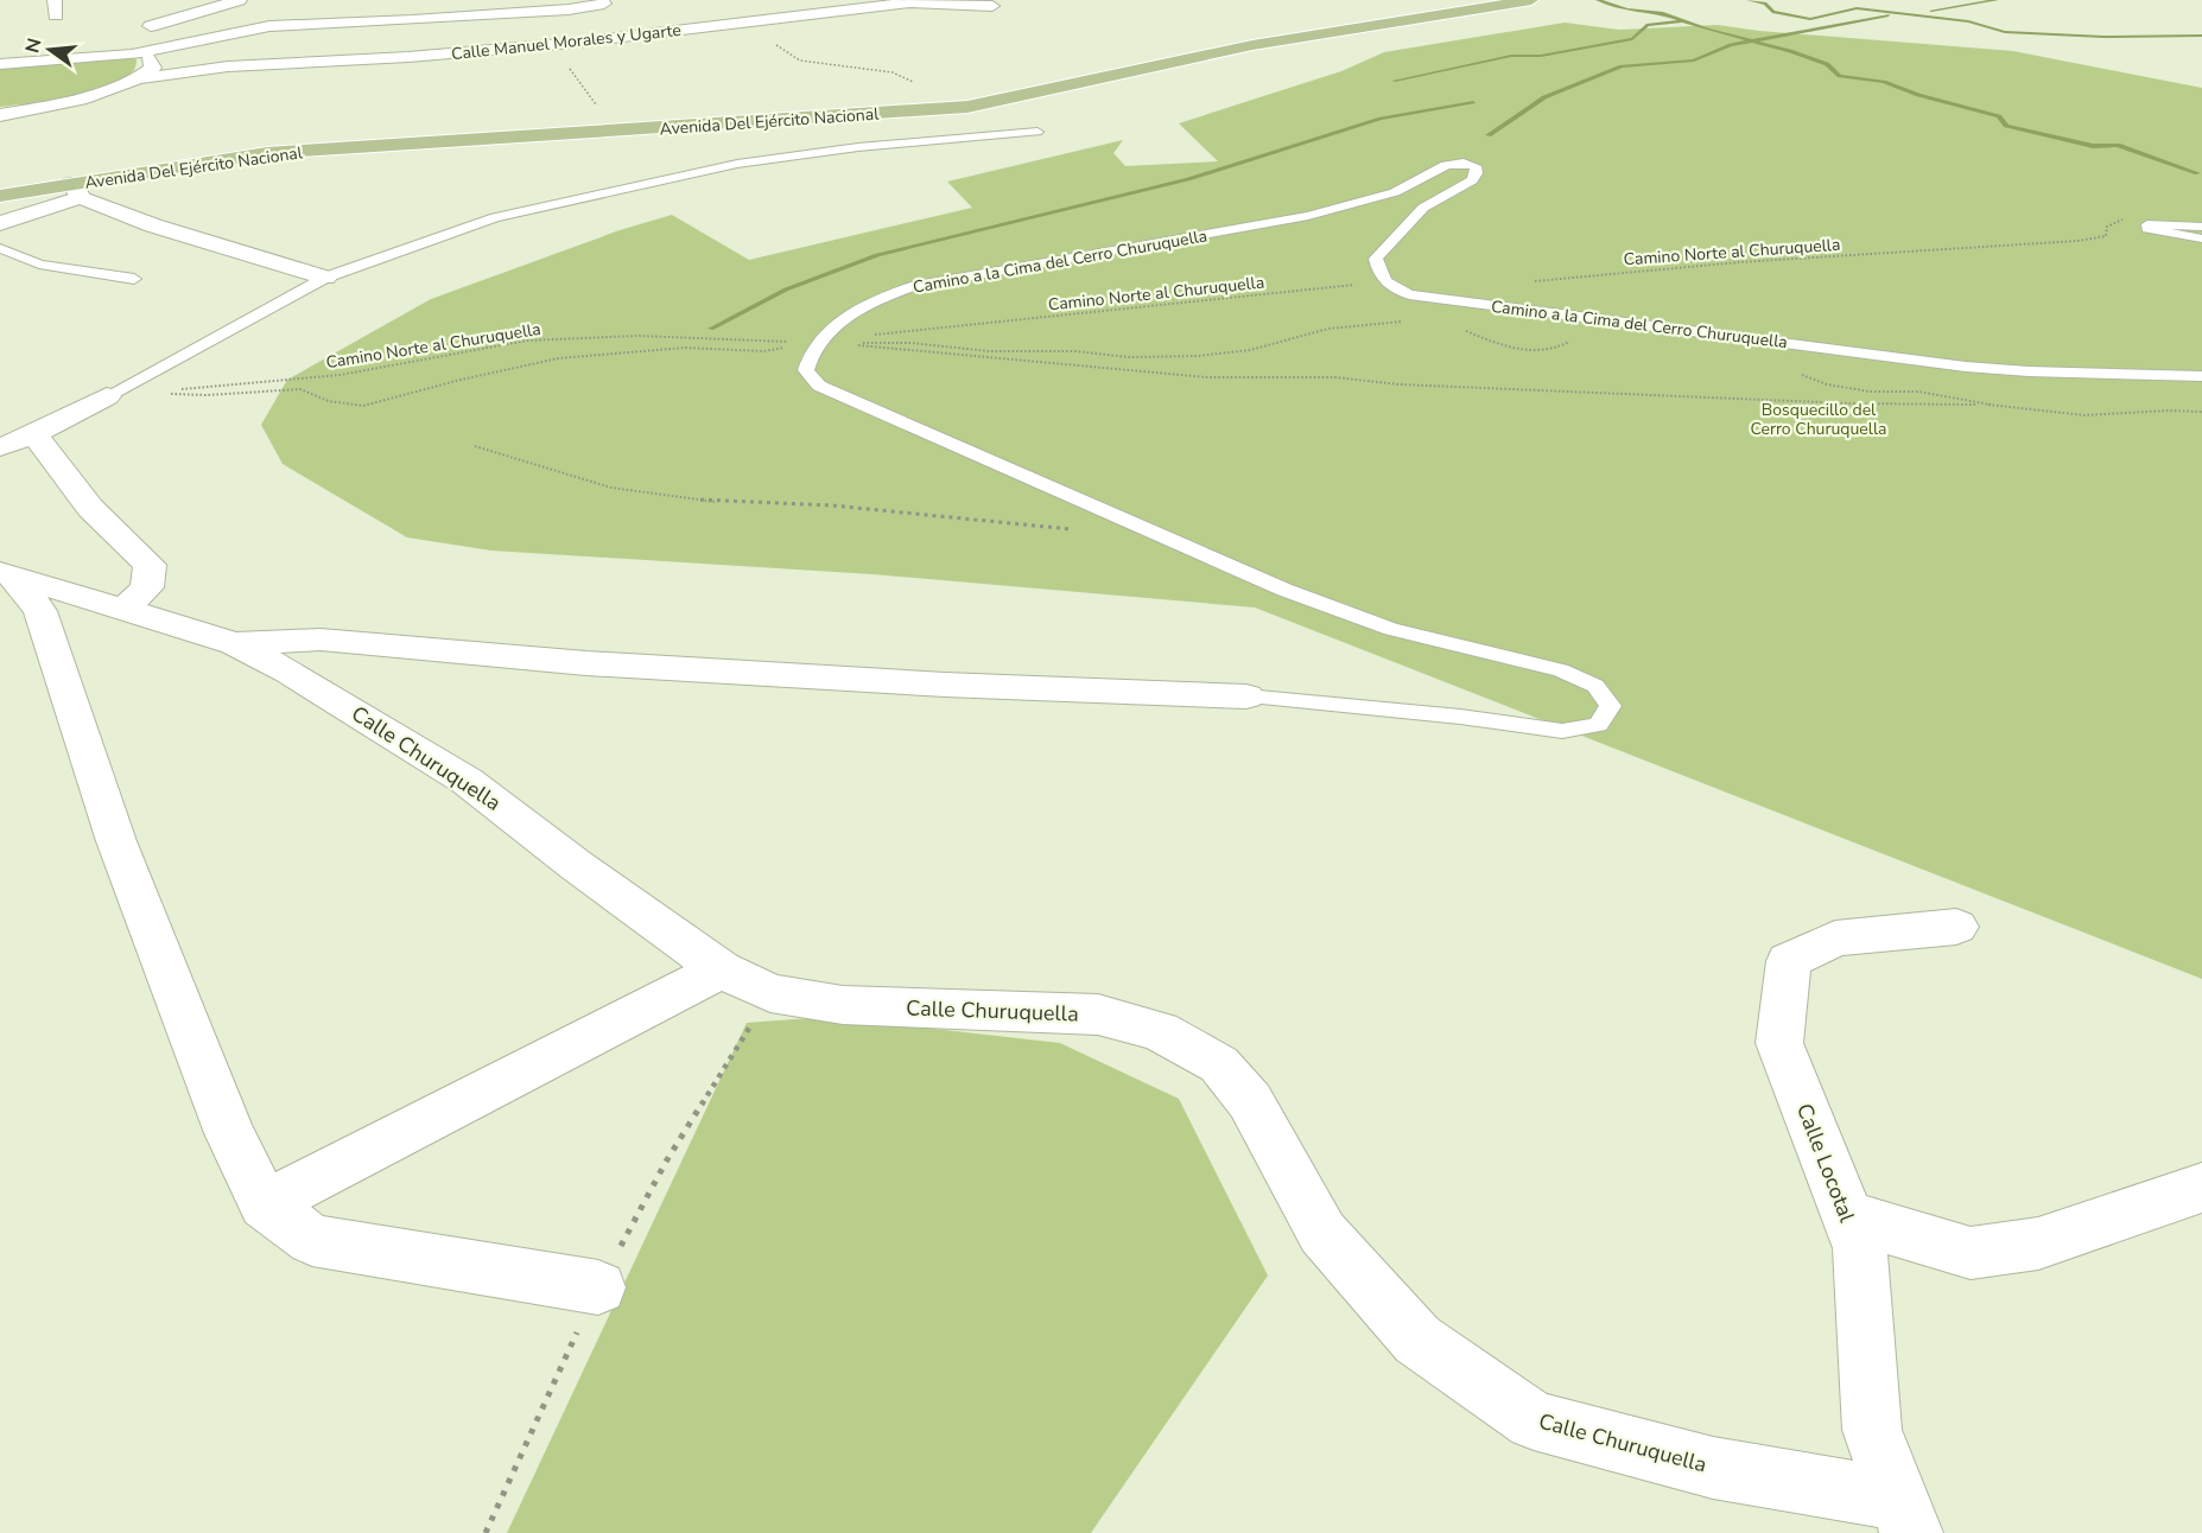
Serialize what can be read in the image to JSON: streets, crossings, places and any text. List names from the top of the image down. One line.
{"streets":{"main road":["Avenida Del Ejército Nacional"],"street":["Calle Manuel Morales y Ugarte","Calle Churuquella","Calle Locotal"],"lane":["Camino a la Cima del Cerro Churuquella"],"path":["Camino Norte al Churuquella"]},"crossings":[["Camino Norte al Churuquella","Camino a la Cima del Cerro Churuquella"],["Calle Churuquella","Calle Locotal"]],"parks":["Bosquecillo del Cerro Churuquella"],"north":"left"}
